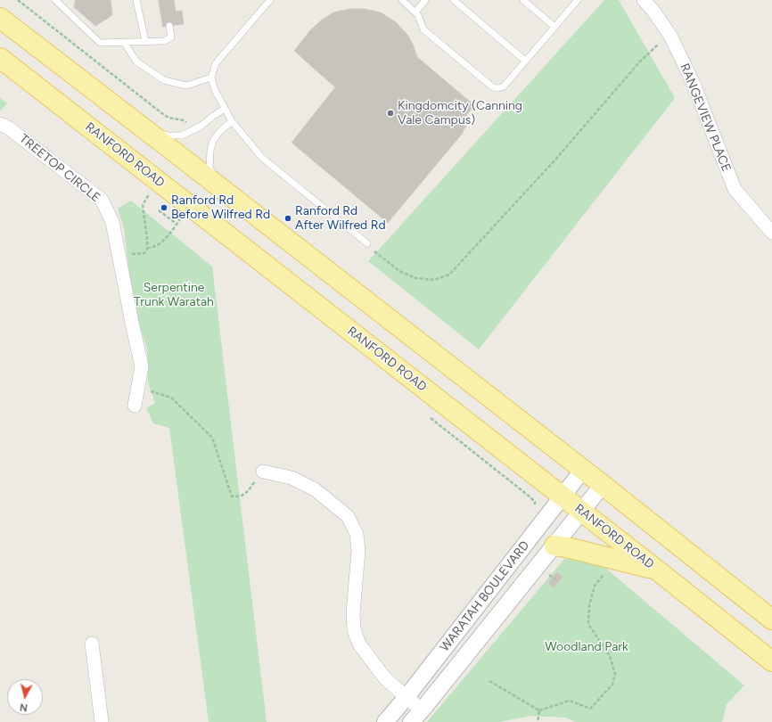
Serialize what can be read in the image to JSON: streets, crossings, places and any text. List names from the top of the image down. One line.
{"streets":{"main road":["RANFORD ROAD"],"street":["RANGEVIEW PLACE","TREETOP CIRCLE","WARATAH BOULEVARD"]},"crossings":[["RANFORD ROAD","WARATAH BOULEVARD"]],"parks":["Serpentine Trunk Waratah","Woodland Park"],"places":["Kingdomcity (Canning Vale Campus)","Ranford Rd Before Wilfred Rd","Ranford Rd After Wilfred Rd"],"north":"bottom"}
